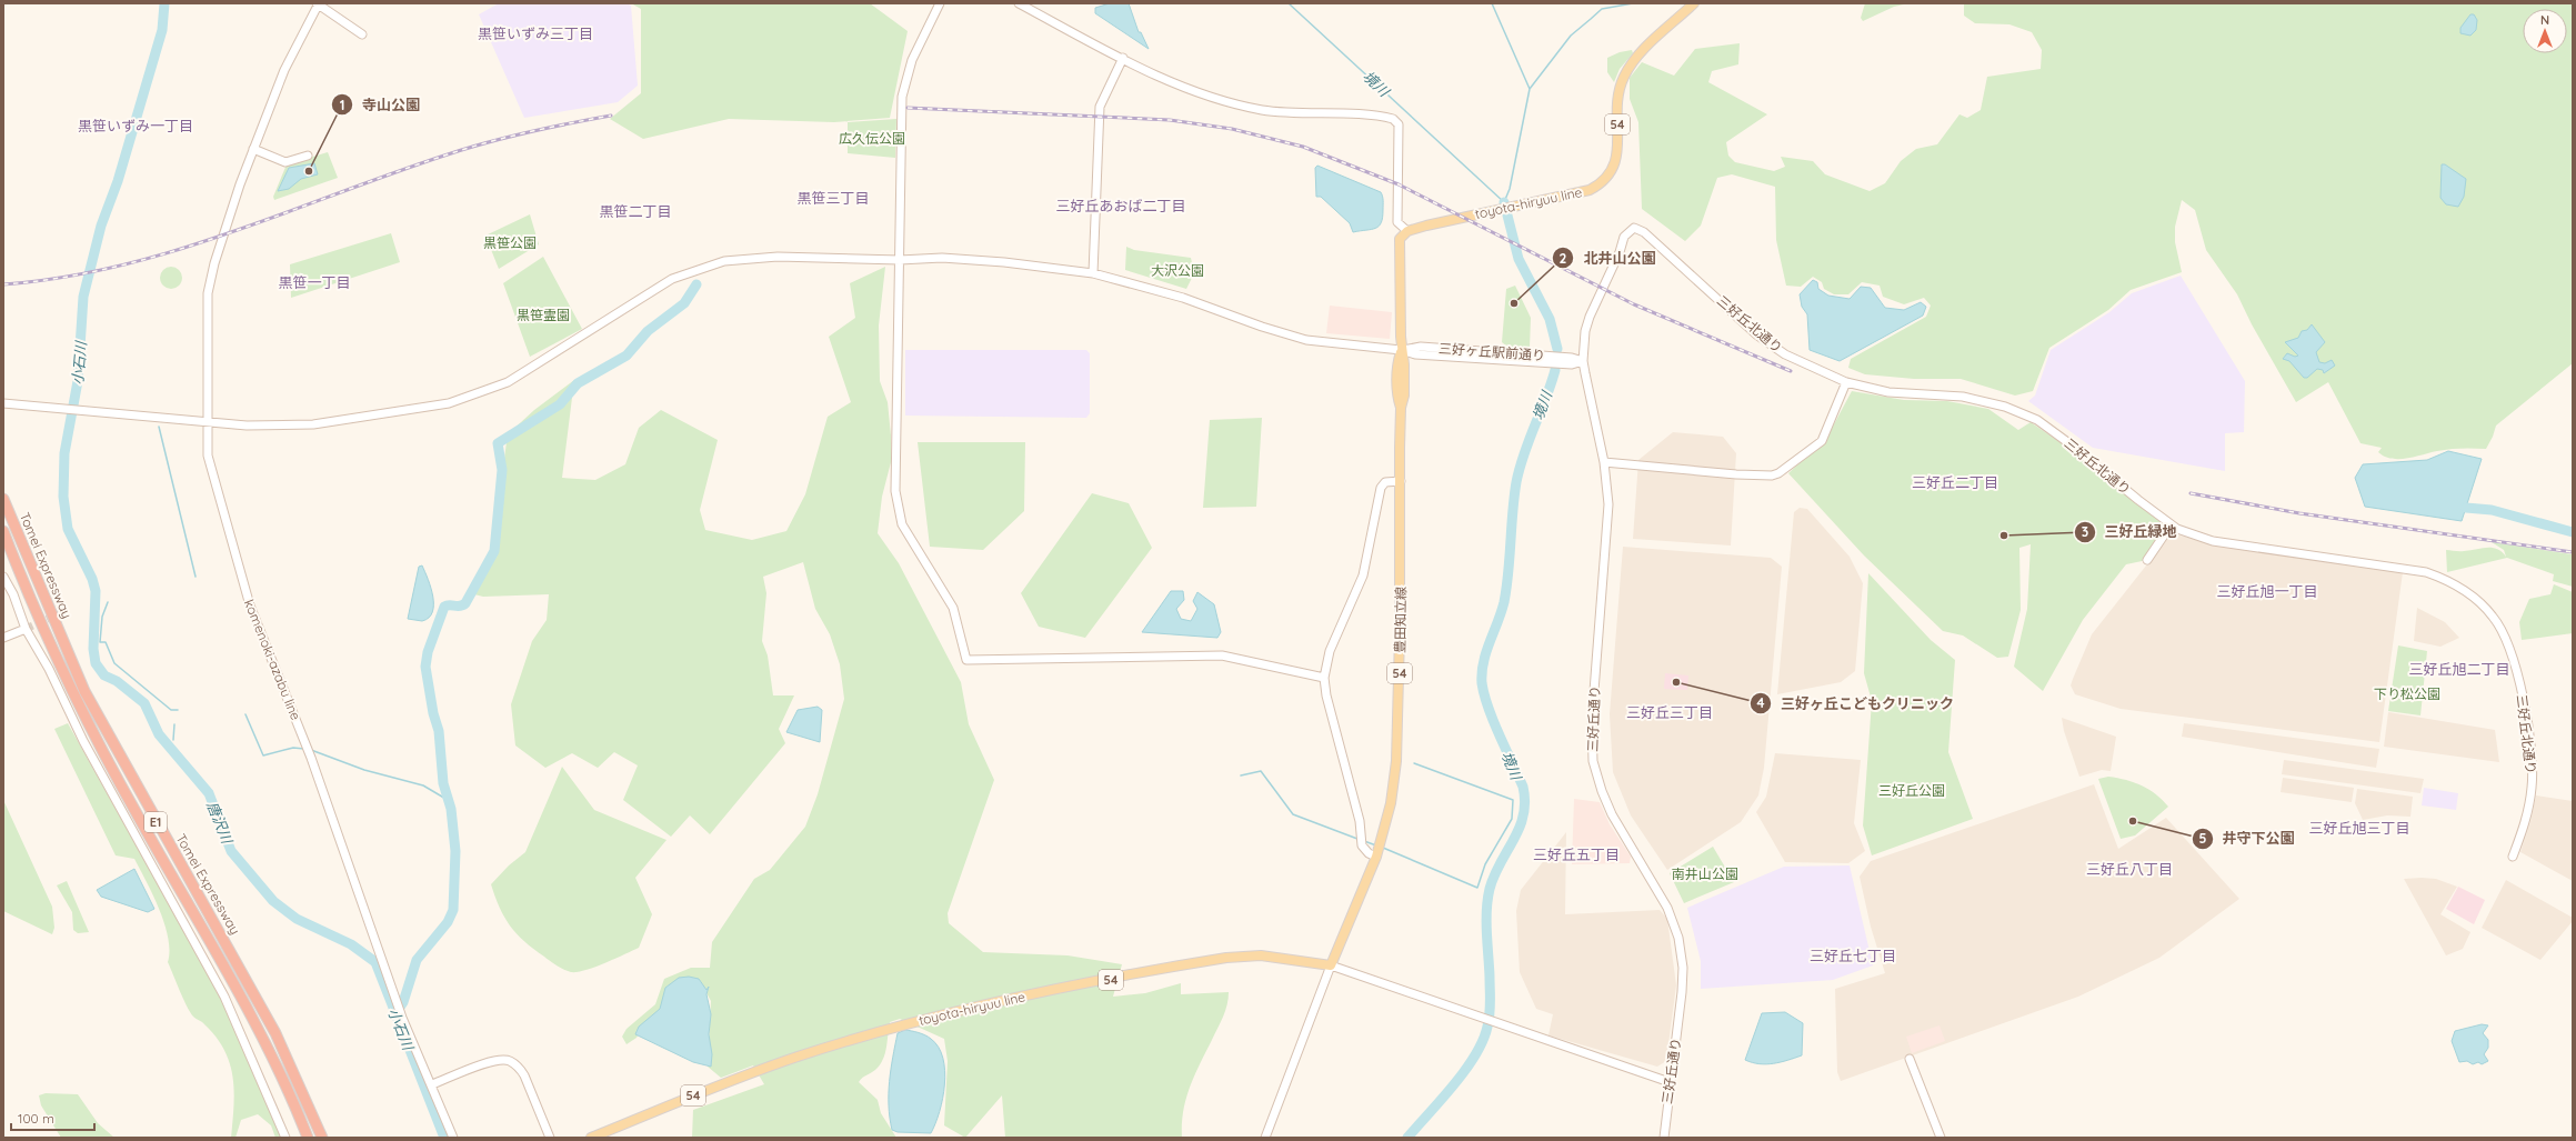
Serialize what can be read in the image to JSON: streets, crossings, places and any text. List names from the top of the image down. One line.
{"streets":{"highway":["Tomei Expressway","E1"],"main road":["54","toyota-hiryuu line","豊田知立線"],"street":["三好丘北通り","三好ヶ丘駅前通り","komenoki-azabu line","三好丘通り"]},"crossings":[["54","toyota-hiryuu line"],["54","三好ヶ丘駅前通り"],["54","豊田知立線"],["三好丘北通り","三好ヶ丘駅前通り"],["三好丘北通り","三好丘通り"],["三好ヶ丘駅前通り","豊田知立線"],["三好ヶ丘駅前通り","komenoki-azabu line"],["三好ヶ丘駅前通り","三好丘通り"]],"districts":["黒笹いずみ三丁目","黒笹いずみ一丁目","黒笹三丁目","三好丘あおば二丁目","黒笹二丁目","黒笹一丁目","三好丘二丁目","三好丘旭一丁目","三好丘旭二丁目","三好丘三丁目","三好丘旭三丁目","三好丘五丁目","三好丘八丁目","三好丘七丁目"],"water":["境川","小石川","唐沢川"],"parks":["広久伝公園","黒笹公園","大沢公園","黒笹霊園","下り松公園","三好丘公園","南井山公園"],"places":["寺山公園","北井山公園","三好丘緑地","三好ヶ丘こどもクリニック","井守下公園"],"scale_bar":"100 m","north":"top"}
